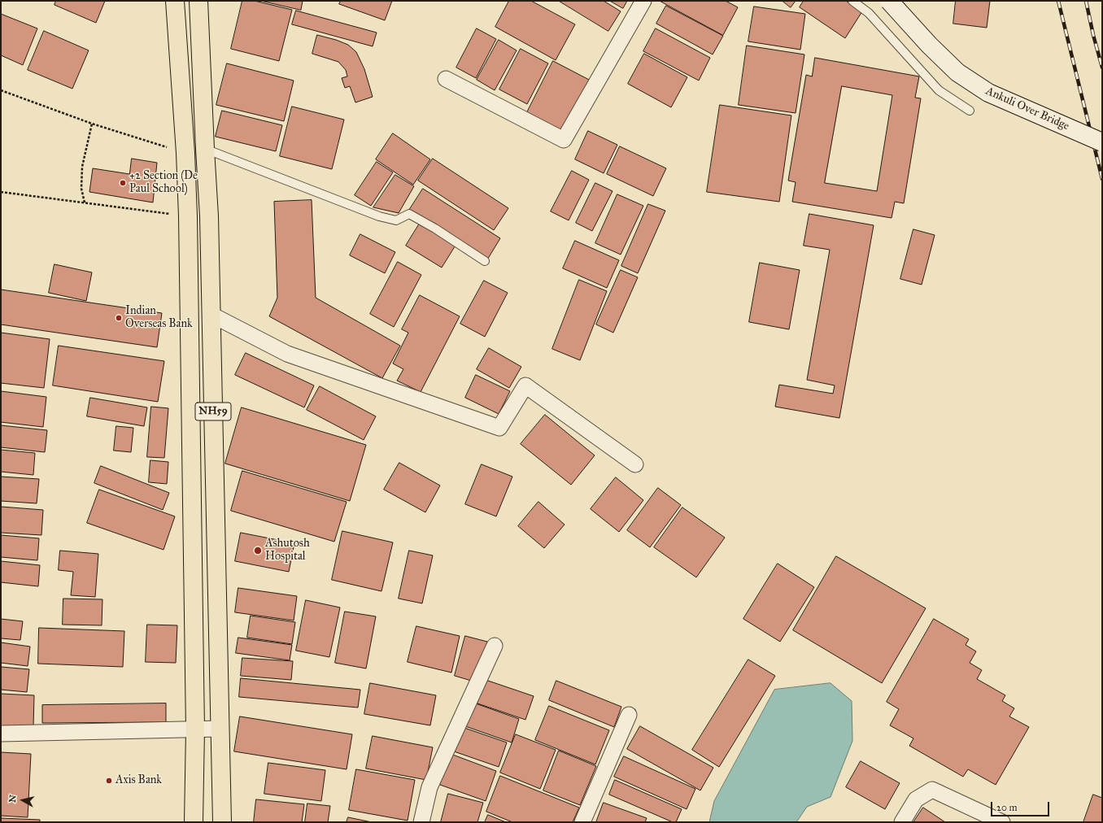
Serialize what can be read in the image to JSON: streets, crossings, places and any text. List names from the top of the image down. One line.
{"streets":{"highway":["NH59"],"main road":["Ankuli Over Bridge"]},"places":["+2 Section (De Paul School)","Indian Overseas Bank","Ashutosh Hospital","Axis Bank"],"scale_bar":"20 m","north":"left"}
